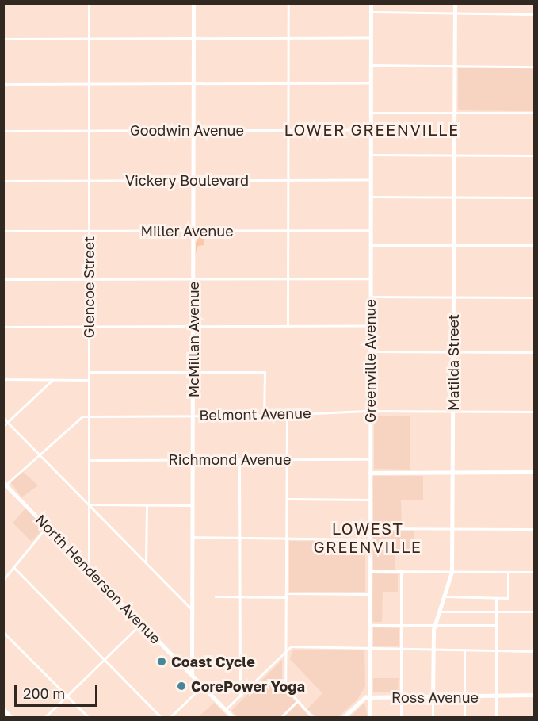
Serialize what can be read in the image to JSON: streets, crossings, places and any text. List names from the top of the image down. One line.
{"streets":{"street":["Goodwin Avenue","Vickery Boulevard","Miller Avenue","Glencoe Street","McMillan Avenue","Greenville Avenue","Matilda Street","Belmont Avenue","Richmond Avenue","North Henderson Avenue","Ross Avenue"]},"crossings":[["Goodwin Avenue","Glencoe Street"],["Goodwin Avenue","McMillan Avenue"],["Goodwin Avenue","Greenville Avenue"],["Vickery Boulevard","Glencoe Street"],["Vickery Boulevard","McMillan Avenue"],["Vickery Boulevard","Greenville Avenue"],["Miller Avenue","Glencoe Street"],["Miller Avenue","McMillan Avenue"],["Miller Avenue","Greenville Avenue"],["Glencoe Street","Belmont Avenue"],["Glencoe Street","Richmond Avenue"],["Glencoe Street","North Henderson Avenue"],["McMillan Avenue","Belmont Avenue"],["McMillan Avenue","Richmond Avenue"],["McMillan Avenue","North Henderson Avenue"],["Greenville Avenue","Belmont Avenue"],["Greenville Avenue","Richmond Avenue"],["Greenville Avenue","Ross Avenue"],["Matilda Street","Belmont Avenue"],["Matilda Street","Ross Avenue"],["Belmont Avenue","North Henderson Avenue"]],"districts":["LOWER GREENVILLE","LOWEST GREENVILLE"],"places":["Coast Cycle","CorePower Yoga"],"scale_bar":"200 m"}
